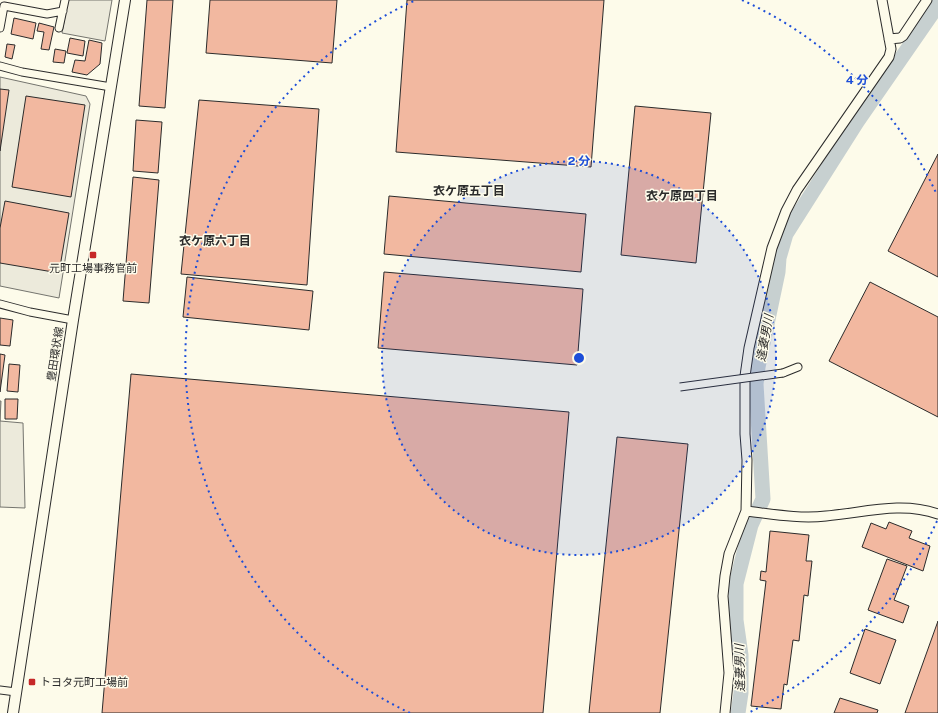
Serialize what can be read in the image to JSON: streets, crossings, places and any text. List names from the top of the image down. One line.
{"streets":{"main road":["豊田環状線"]},"districts":["衣ケ原五丁目","衣ケ原四丁目","衣ケ原六丁目"],"water":["逢妻男川"],"places":{"transit":["元町工場事務官前","トヨタ元町工場前"]},"rings":["4 分","2 分"]}
